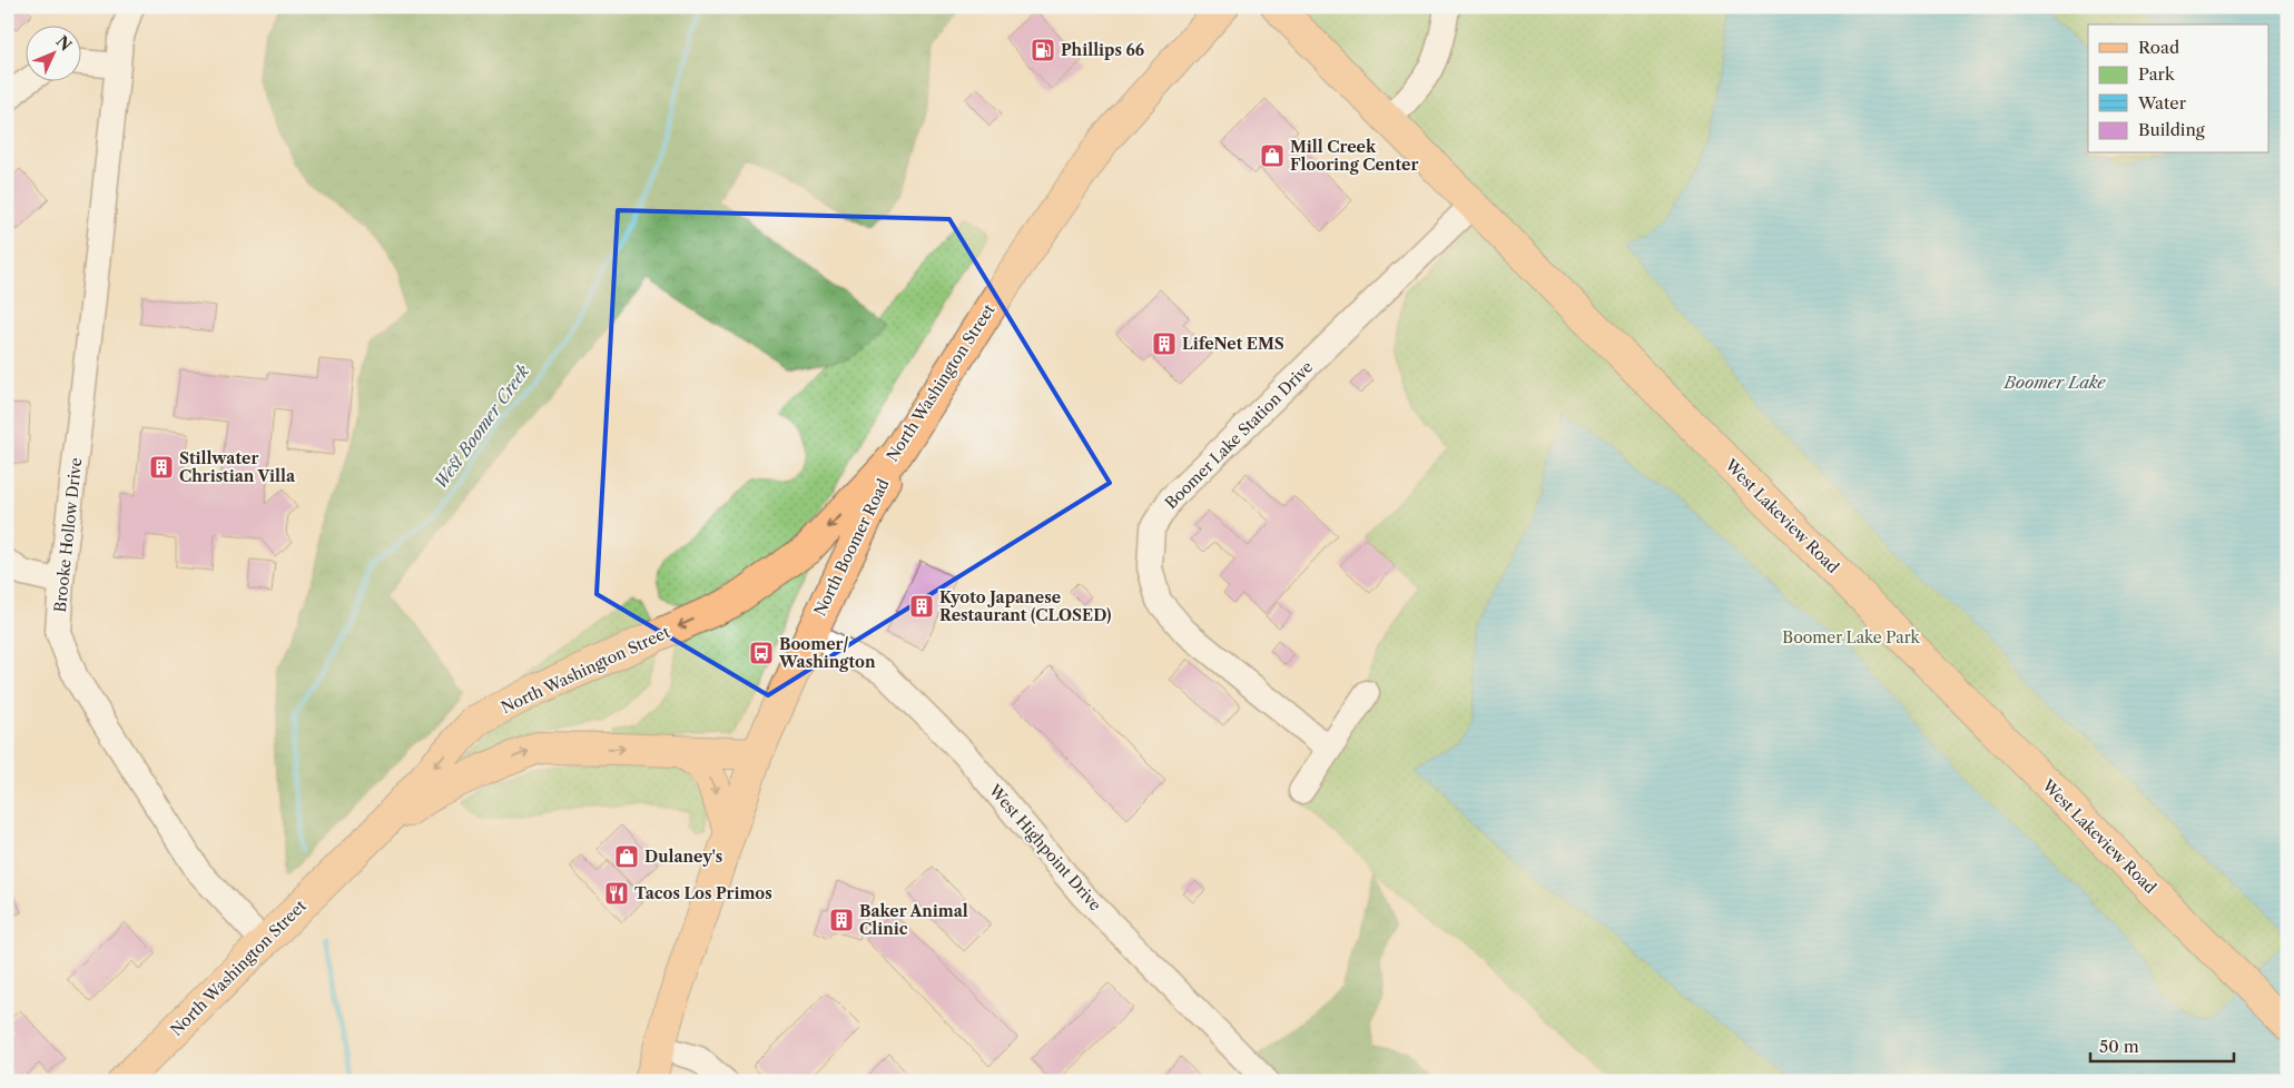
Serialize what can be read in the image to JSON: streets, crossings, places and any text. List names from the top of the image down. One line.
{"streets":{"main road":["North Washington Street","West Lakeview Road","North Boomer Road"],"street":["Boomer Lake Station Drive","Brooke Hollow Drive","West Highpoint Drive"]},"crossings":[["North Washington Street","Brooke Hollow Drive"],["North Washington Street","North Boomer Road"],["Boomer Lake Station Drive","West Lakeview Road"],["North Boomer Road","West Highpoint Drive"]],"water":["Boomer Lake","West Boomer Creek"],"parks":["Boomer Lake Park"],"places":{"fuel station":["Phillips 66"],"shop":["Mill Creek Flooring Center","Dulaney's"],"building":["LifeNet EMS","Stillwater Christian Villa","Kyoto Japanese Restaurant (CLOSED)","Baker Animal Clinic"],"bus stop":["Boomer/ Washington"],"restaurant":["Tacos Los Primos"]},"legend":["Road","Park","Water","Building"],"scale_bar":"50 m","north":"top right"}
